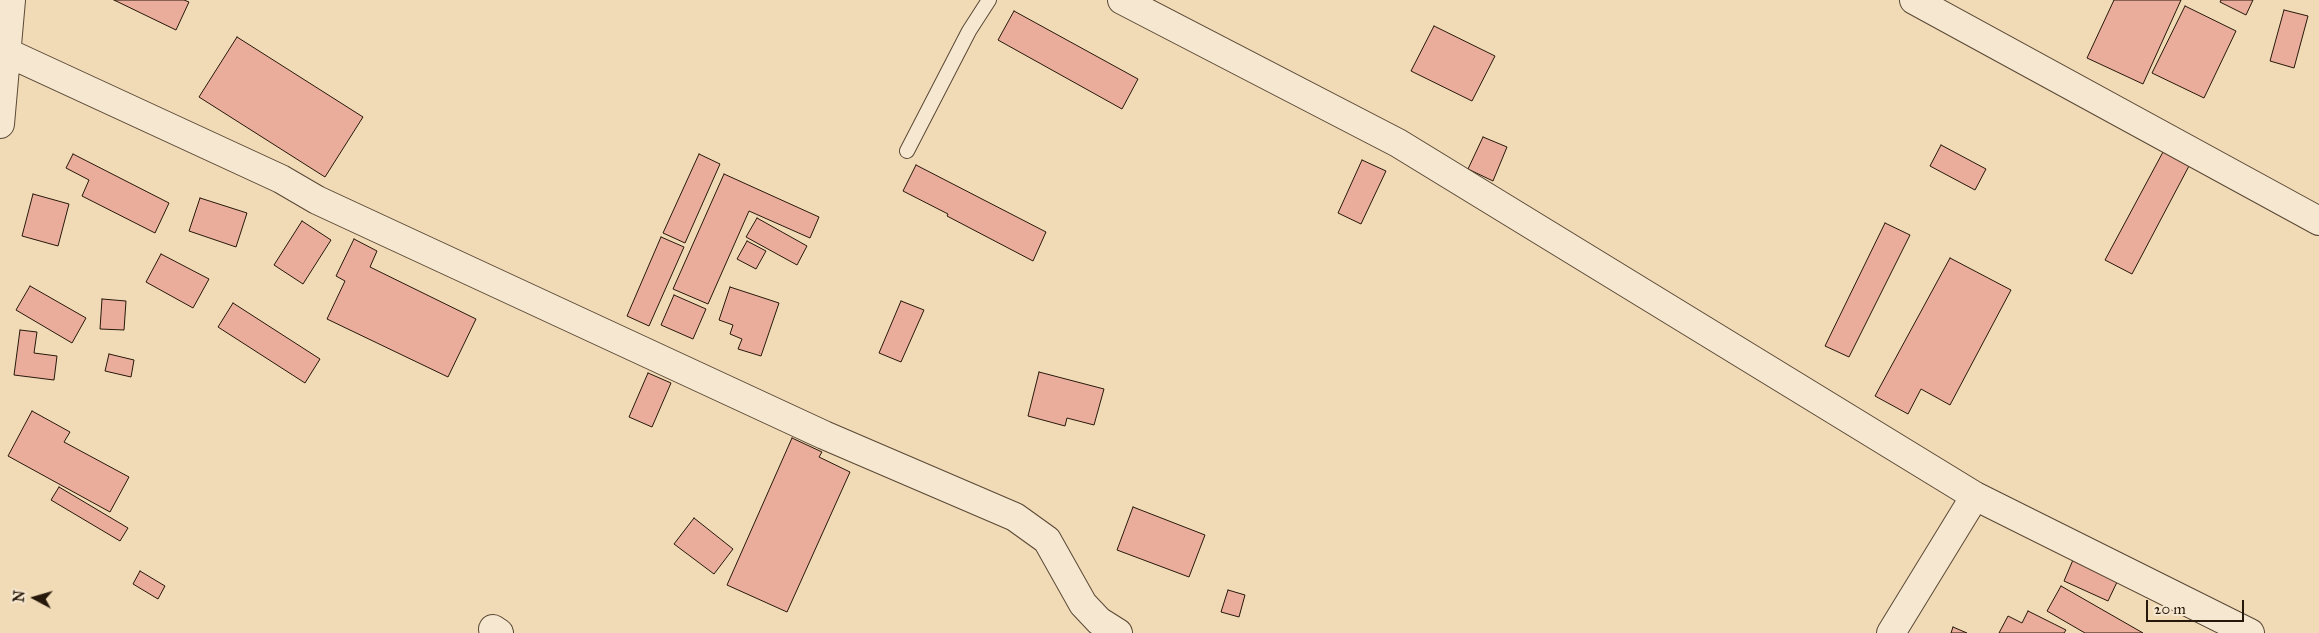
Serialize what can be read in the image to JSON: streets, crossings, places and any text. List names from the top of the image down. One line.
{"scale_bar":"20 m","north":"left"}
